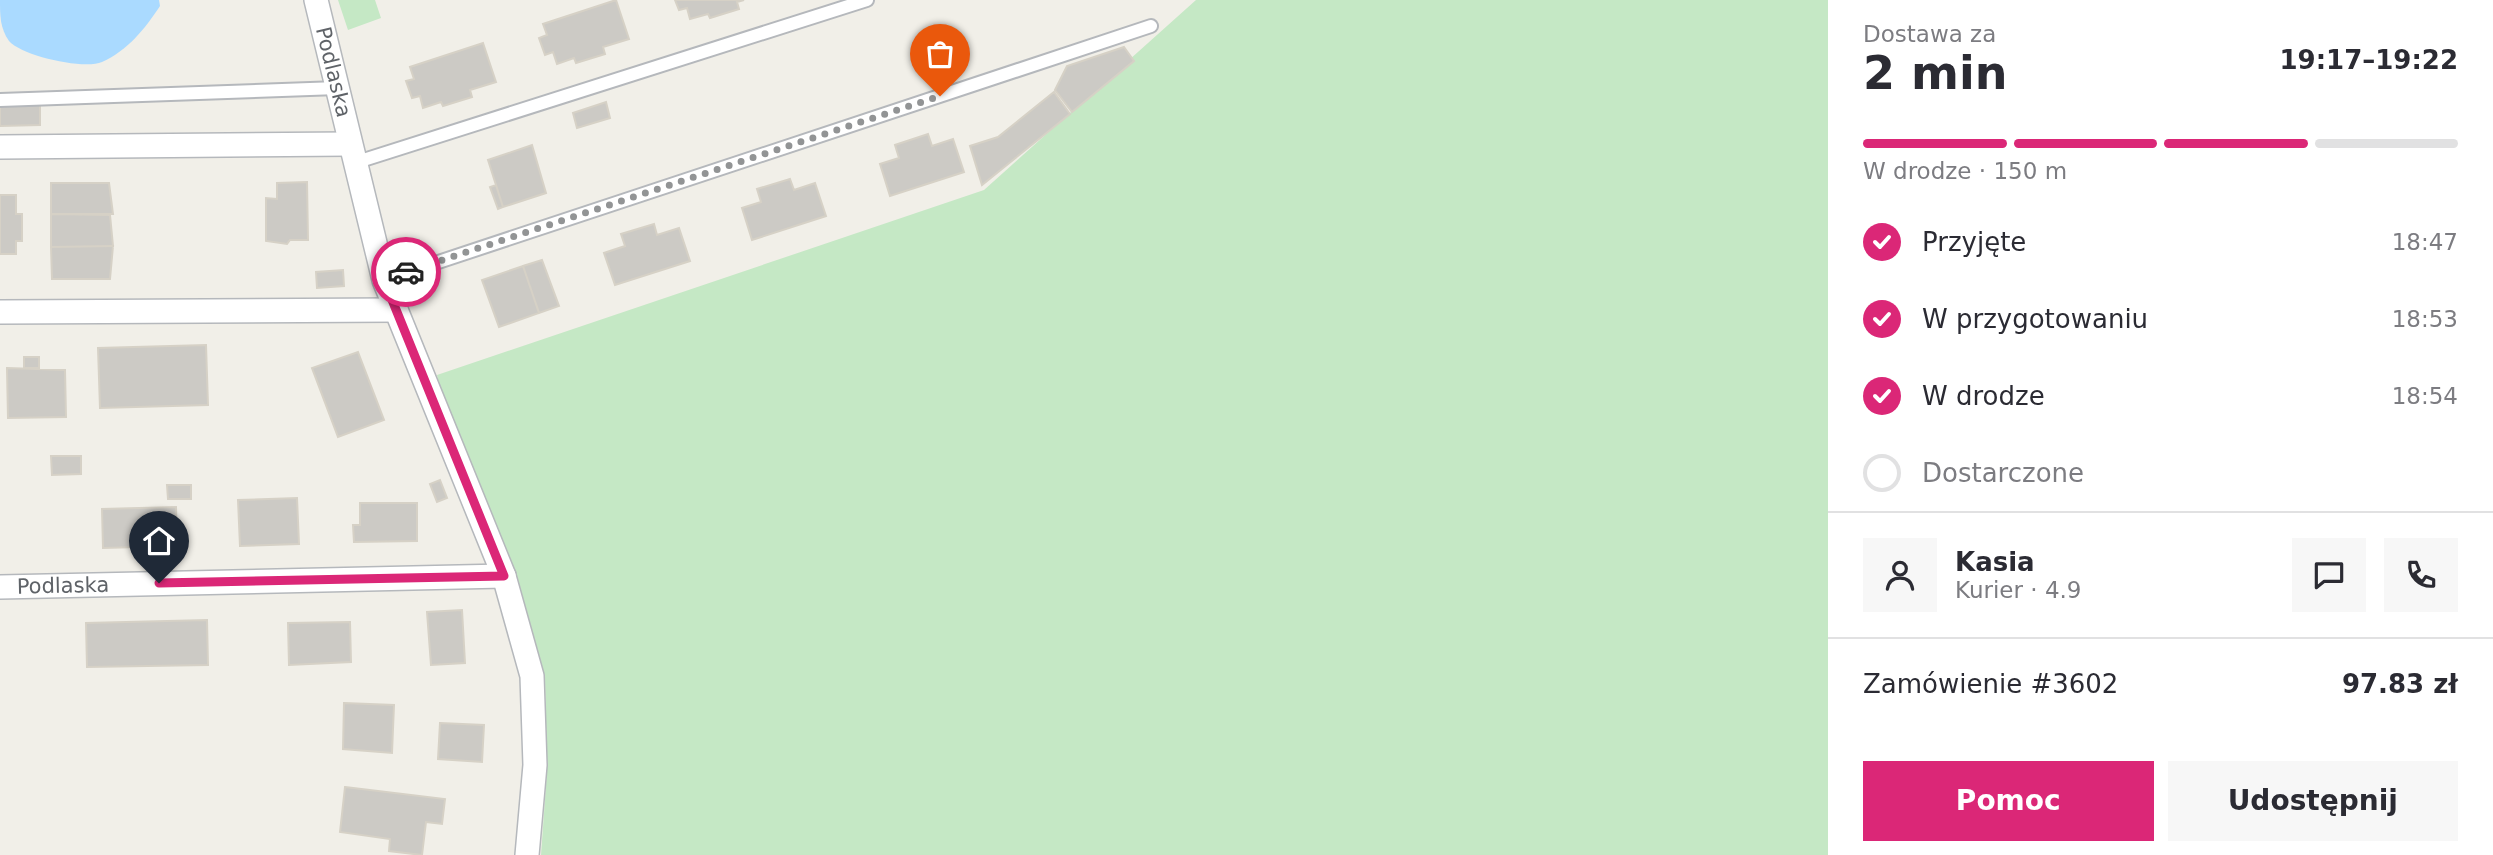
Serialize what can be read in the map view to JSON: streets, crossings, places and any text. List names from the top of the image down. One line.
{"streets":{"street":["Podlaska"]},"page":{"heading":["2 min","Dostawa za","19:17–19:22"],"panel":["Kasia","Kurier · 4.9","Zamówienie #3602","97.83 zł"],"bar":"W drodze · 150 m","list":[["Przyjęte","18:47"],["W przygotowaniu","18:53"],["W drodze","18:54"],"Dostarczone"],"buttons":["Pomoc","Udostępnij"]}}
